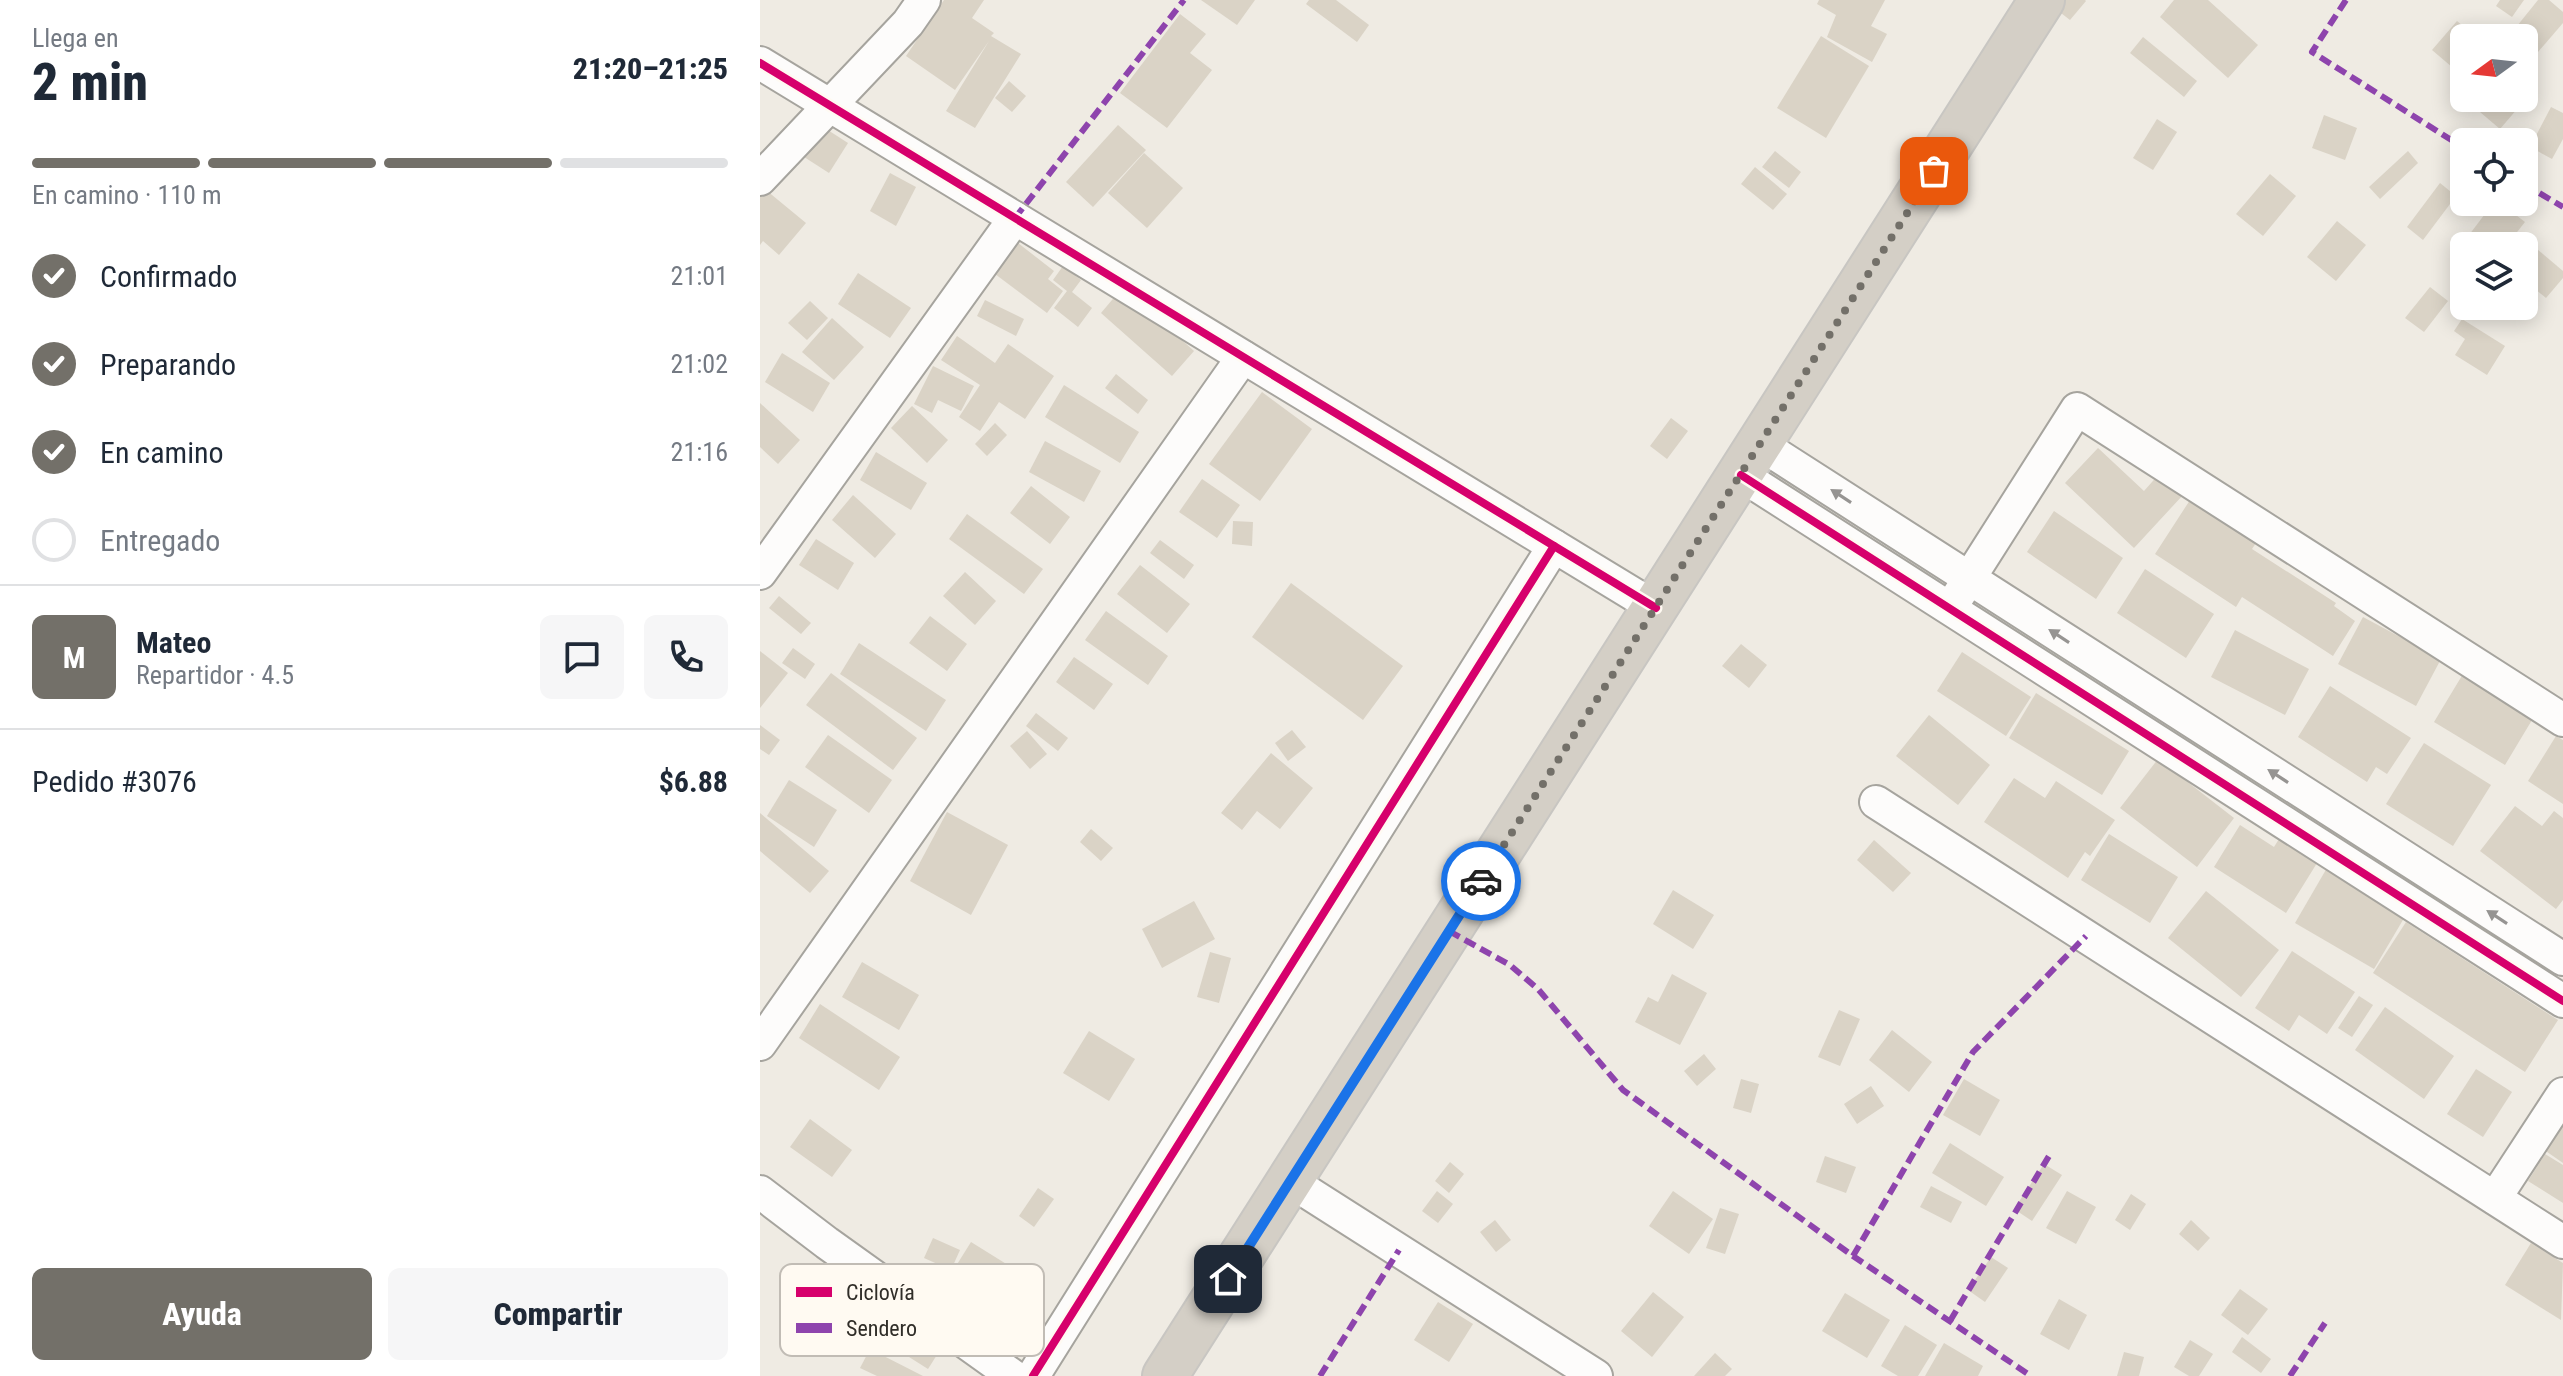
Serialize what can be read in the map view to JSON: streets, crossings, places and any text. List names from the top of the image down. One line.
{"legend":["Ciclovía","Sendero"],"north":"left","page":{"heading":["2 min","Llega en","21:20–21:25"],"panel":["Mateo","Repartidor · 4.5","Pedido #3076","$6.88"],"bar":"En camino · 110 m","list":[["Confirmado","21:01"],["Preparando","21:02"],["En camino","21:16"],"Entregado"],"round":"M","buttons":["Ayuda","Compartir"]}}
